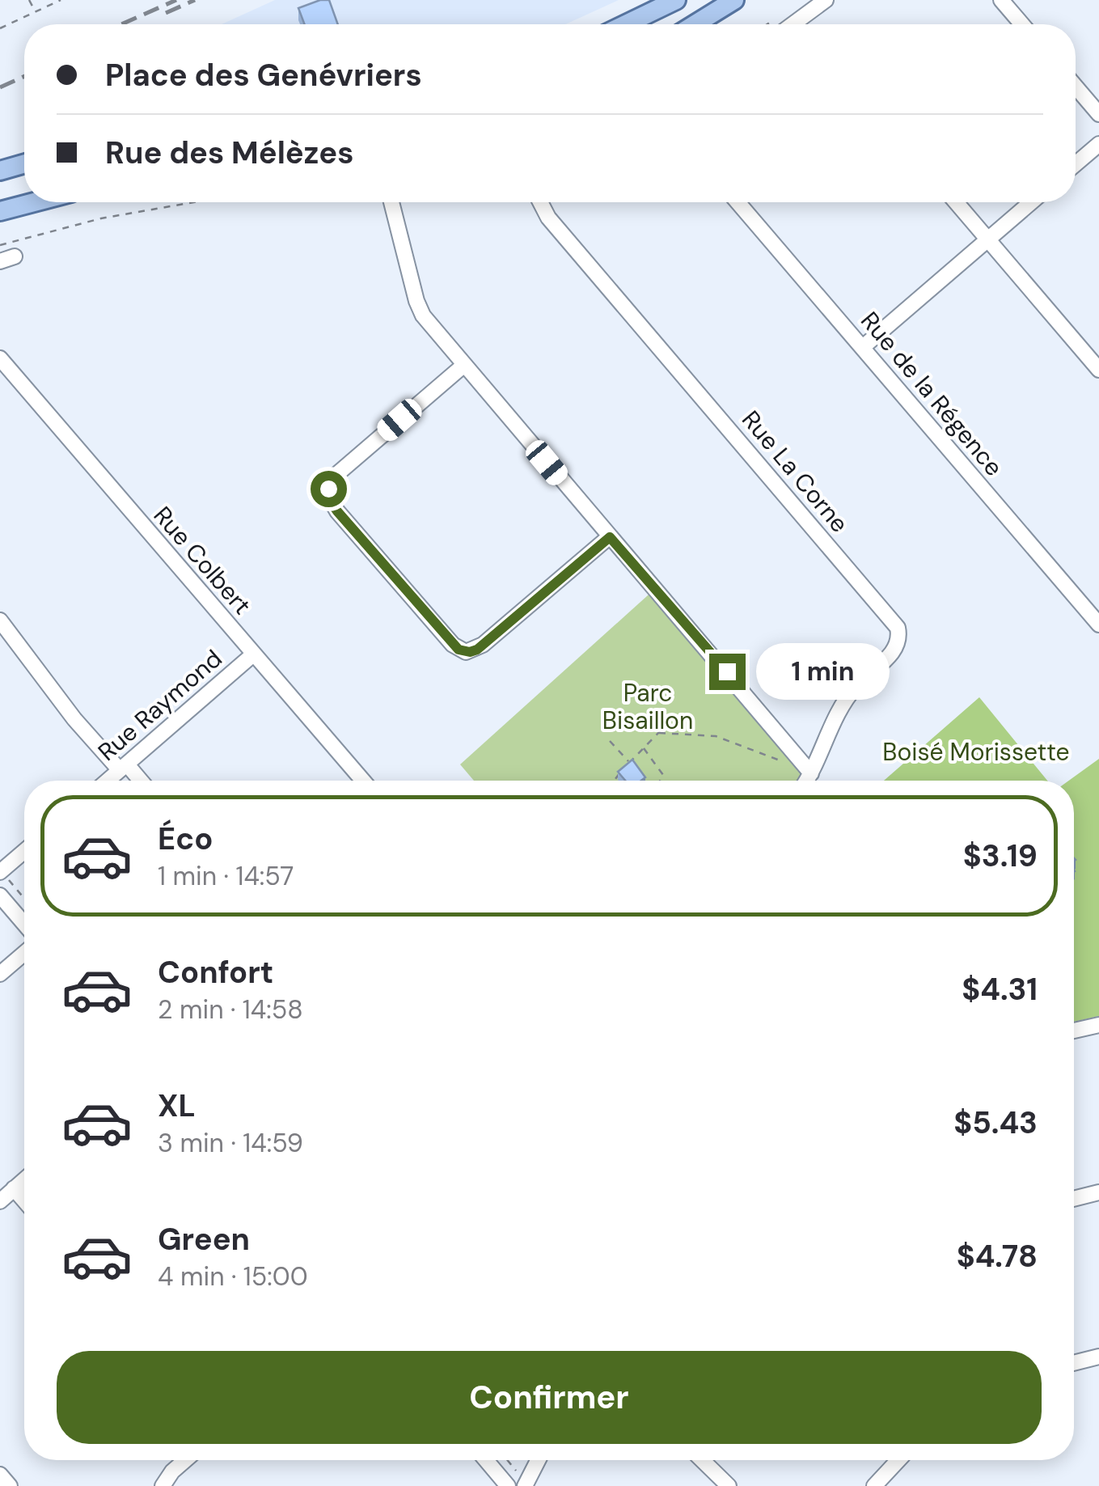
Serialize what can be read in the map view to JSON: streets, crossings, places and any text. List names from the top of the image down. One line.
{"streets":{"street":["Rue de la Régence","Rue La Corne","Rue Colbert","Rue Raymond"]},"crossings":[["Rue Colbert","Rue Raymond"]],"parks":["Parc Bisaillon","Boisé Morissette"],"page":{"banner":["Place des Genévriers","Rue des Mélèzes"],"bubble":"1 min","list":[{"name":"Éco","note":"1 min · 14:57","value":"$3.19"},{"name":"Confort","note":"2 min · 14:58","value":"$4.31"},{"name":"XL","note":"3 min · 14:59","value":"$5.43"},{"name":"Green","note":"4 min · 15:00","value":"$4.78"}],"buttons":"Confirmer"}}
